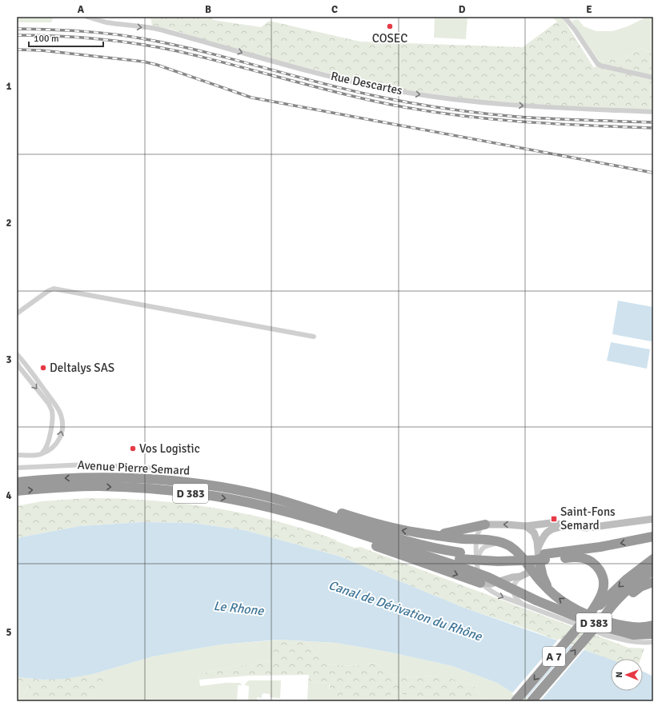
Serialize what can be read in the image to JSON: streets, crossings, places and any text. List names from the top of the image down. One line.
{"streets":{"highway":["Avenue Pierre Semard","D 383","A 7"],"street":["Rue Descartes"]},"crossings":[["Avenue Pierre Semard","D 383"]],"one_way":["Rue Descartes"],"water":["Le Rhone","Canal de Dérivation du Rhône"],"places":{"other":["COSEC","Deltalys SAS","Vos Logistic"],"transit":["Saint-Fons Semard"]},"scale_bar":"100 m","north":"left","grid":{"columns":["A","B","C","D","E"],"rows":["1","2","3","4","5"]}}
